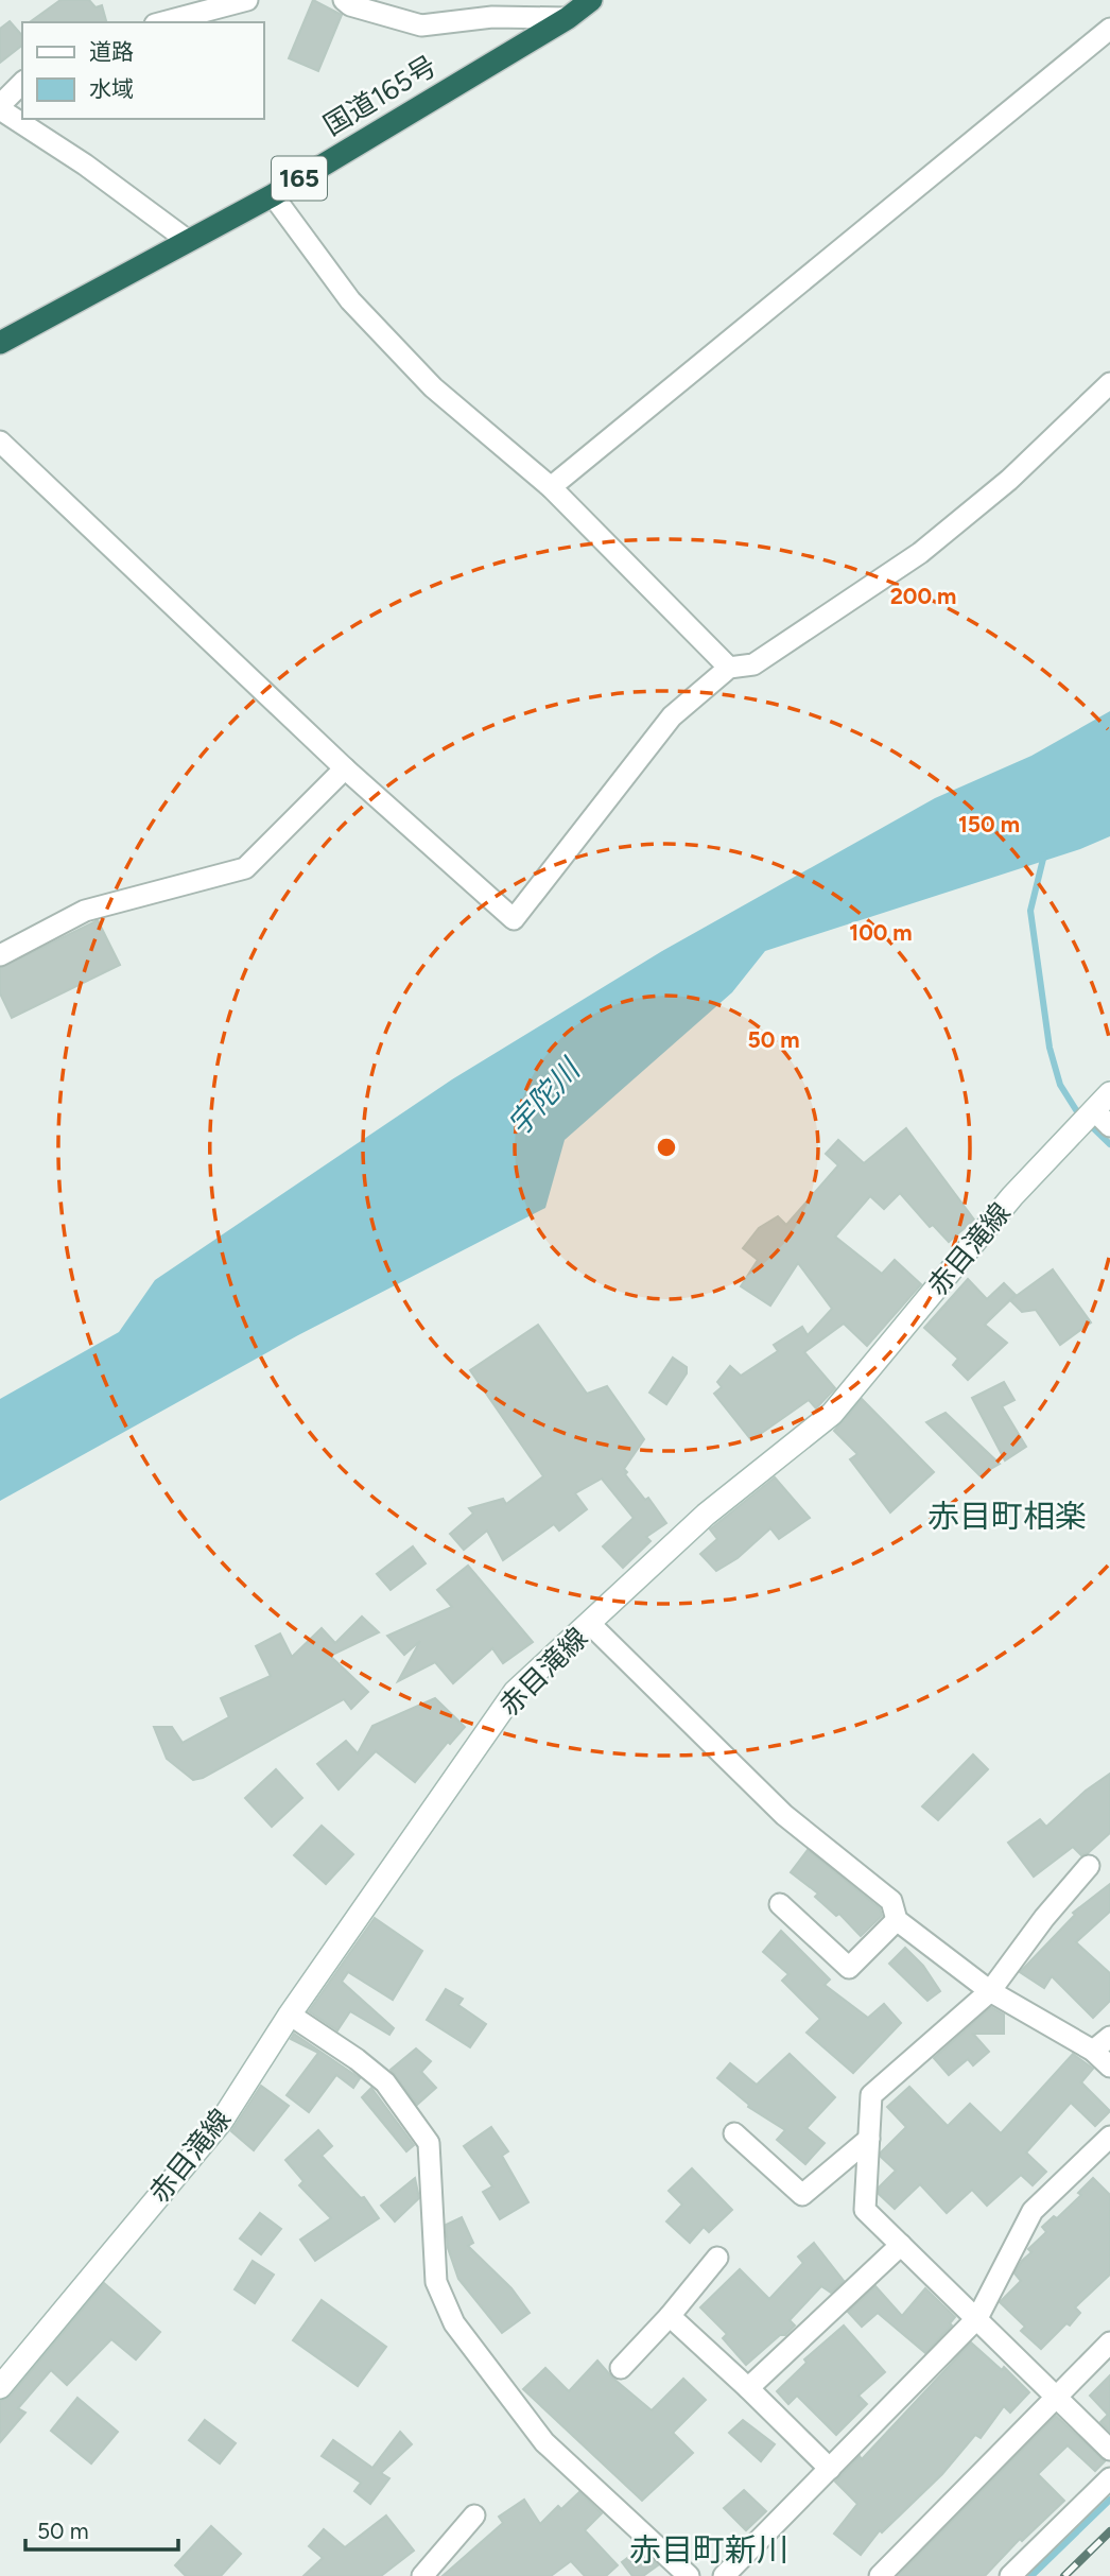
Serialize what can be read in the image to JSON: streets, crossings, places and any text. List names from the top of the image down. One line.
{"streets":{"highway":["国道165号","165"],"main road":["赤目滝線"]},"districts":["赤目町相楽","赤目町新川"],"water":["宇陀川"],"legend":["道路","水域"],"scale_bar":"50 m","rings":["200 m","150 m","100 m","50 m"]}
